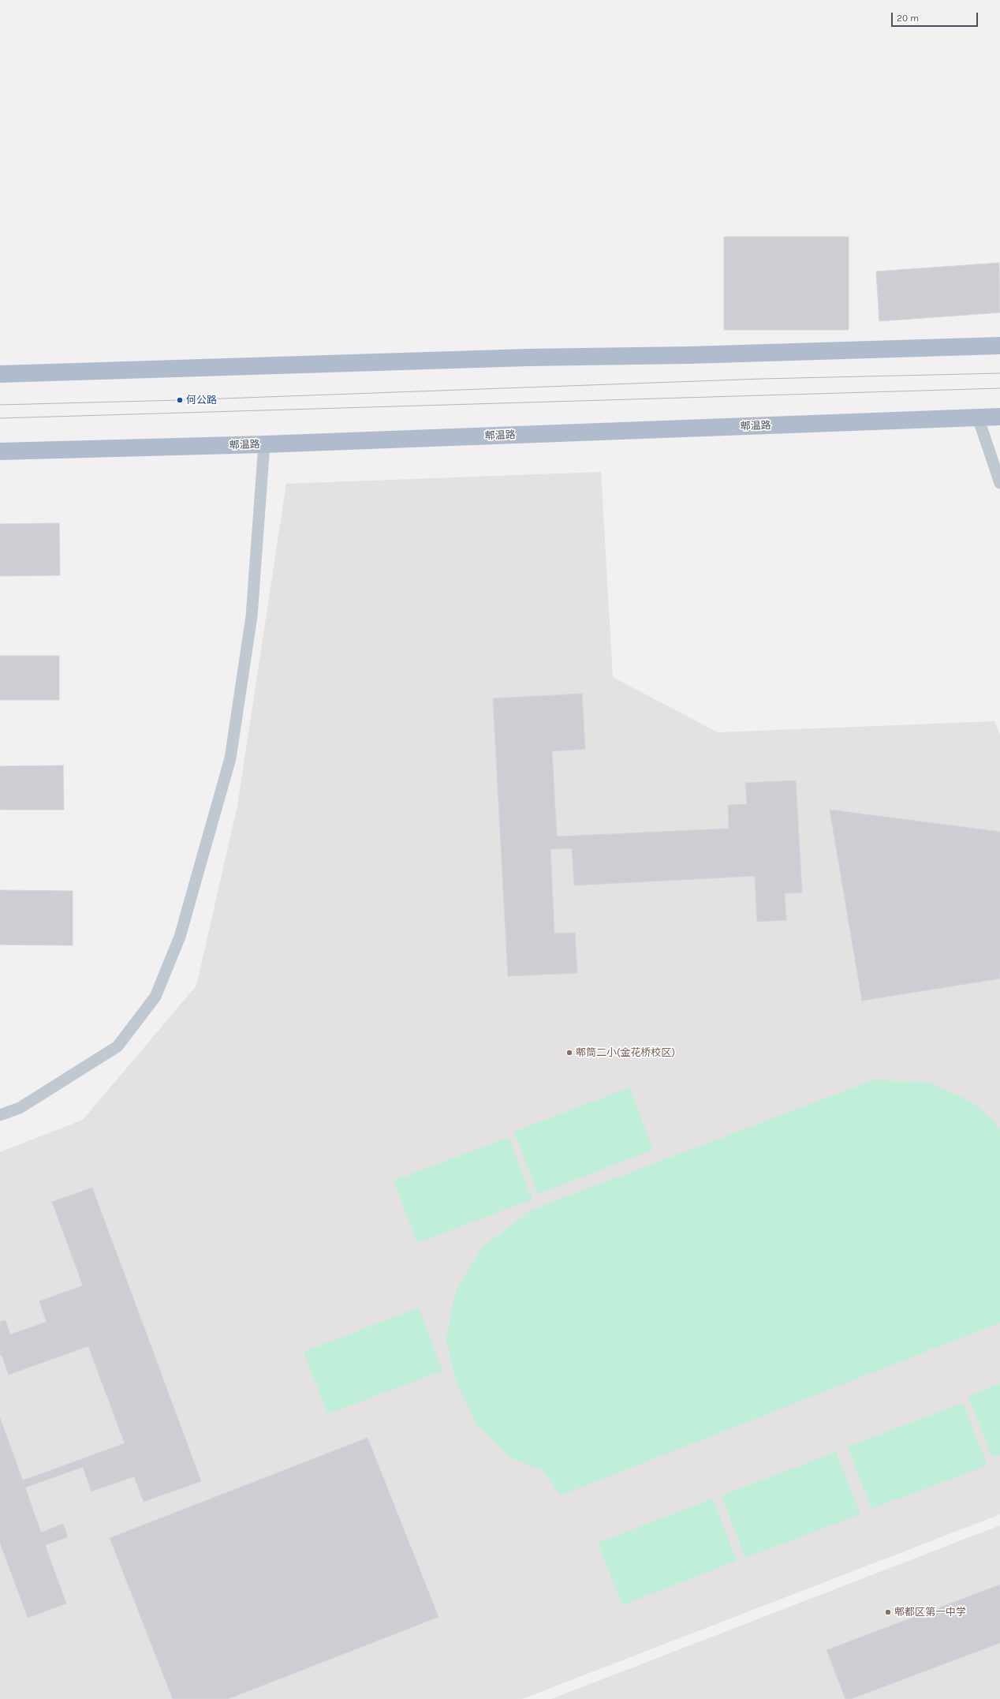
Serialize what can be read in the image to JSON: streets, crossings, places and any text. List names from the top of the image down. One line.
{"streets":{"main road":["郫温路"]},"places":["何公路","郫筒二小(金花桥校区)","郫都区第一中学"],"scale_bar":"20 m"}
